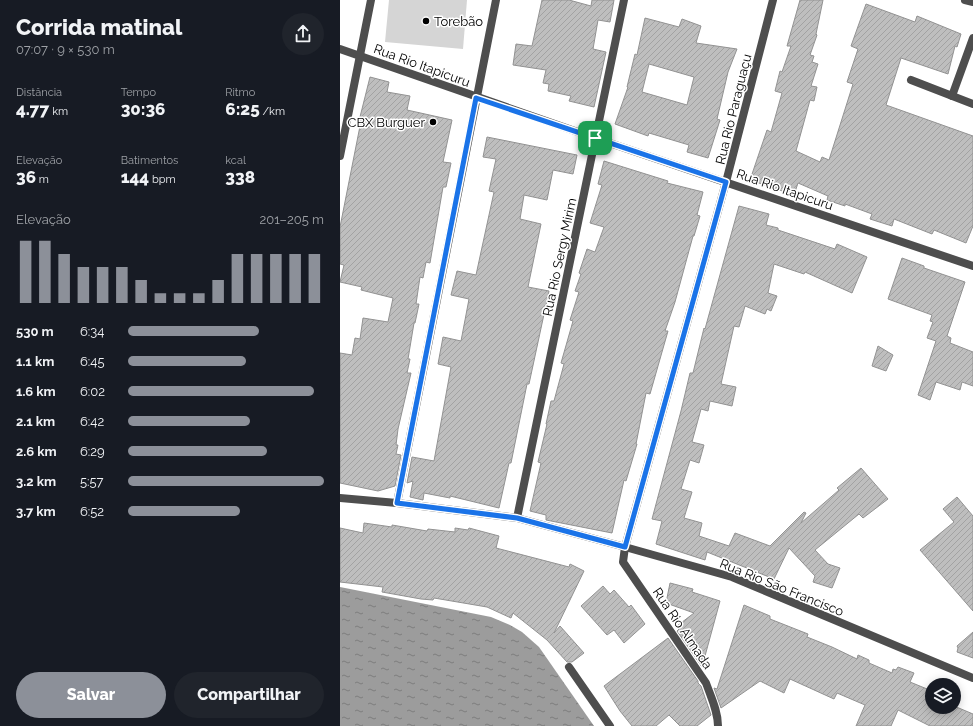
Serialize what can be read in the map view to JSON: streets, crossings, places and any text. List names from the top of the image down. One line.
{"streets":{"street":["Rua Rio Itapicuru","Rua Rio Paraguaçu","Rua Rio Sergy Mirim","Rua Rio São Francisco","Rua Rio Almada"]},"crossings":[["Rua Rio Itapicuru","Rua Rio Paraguaçu"],["Rua Rio Itapicuru","Rua Rio Sergy Mirim"],["Rua Rio Paraguaçu","Rua Rio São Francisco"],["Rua Rio Paraguaçu","Rua Rio Almada"],["Rua Rio Sergy Mirim","Rua Rio São Francisco"],["Rua Rio São Francisco","Rua Rio Almada"]],"places":["Torebão","CBX Burguer"],"page":{"heading":["Corrida matinal","07:07 · 9 × 530 m"],"stats":[["Distância","4.77 km"],["Tempo","30:36"],["Ritmo","6:25 /km"],["Elevação","36 m"],["Batimentos","144 bpm"],["kcal","338"]],"chart":["Elevação","201–205 m"],"list":[{"name":"530 m","note":"6:34"},{"name":"1.1 km","note":"6:45"},{"name":"1.6 km","note":"6:02"},{"name":"2.1 km","note":"6:42"},{"name":"2.6 km","note":"6:29"},{"name":"3.2 km","note":"5:57"},{"name":"3.7 km","note":"6:52"}],"buttons":["Salvar","Compartilhar"]}}
